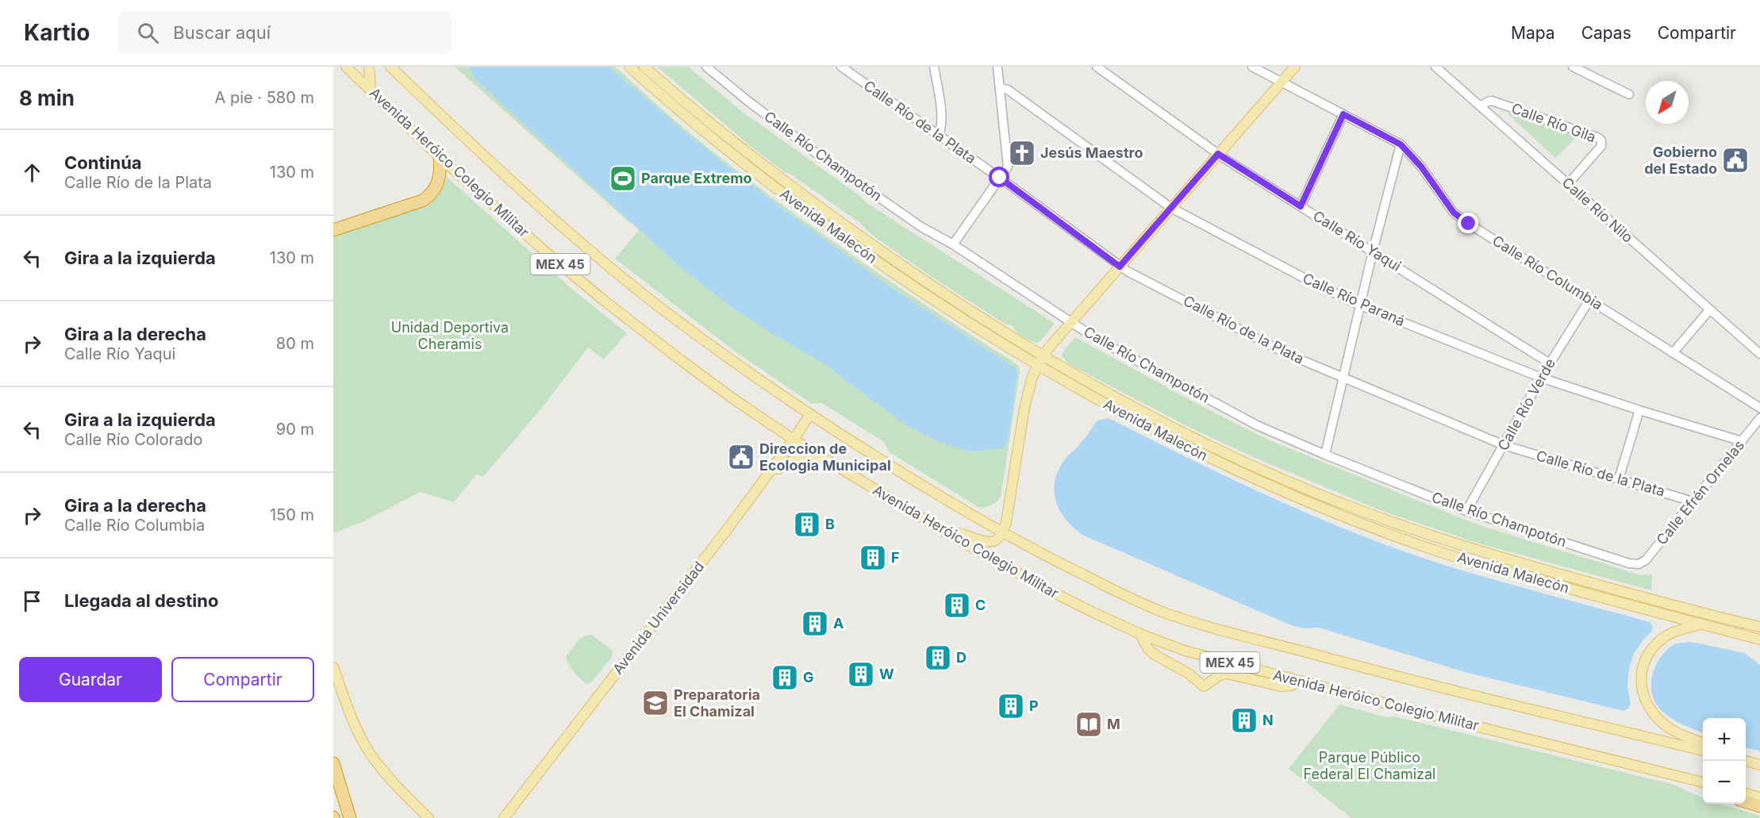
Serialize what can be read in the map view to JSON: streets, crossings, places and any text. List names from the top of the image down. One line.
{"streets":{"main road":["Avenida Heróico Colegio Militar","Avenida Malecón","MEX 45","Avenida Universidad"],"street":["Calle Río de la Plata","Calle Río Gila","Calle Río Champotón","Calle Río Nilo","Calle Río Yaqui","Calle Río Columbia","Calle Río Paraná","Calle Río Verde","Calle Efrén Ornelas"]},"crossings":[["Calle Río de la Plata","Calle Río Verde"],["Calle Río de la Plata","Calle Efrén Ornelas"],["Calle Río Gila","Calle Río Nilo"],["Calle Río Champotón","Calle Río Verde"],["Calle Río Champotón","Calle Efrén Ornelas"],["Avenida Heróico Colegio Militar","Avenida Universidad"],["Calle Río Yaqui","Calle Río Verde"],["Calle Río Columbia","Calle Río Verde"],["Calle Río Paraná","Calle Río Verde"],["Calle Río Paraná","Calle Efrén Ornelas"]],"parks":["Unidad Deportiva Cheramis","Parque Público Federal El Chamizal"],"places":{"church":["Jesús Maestro"],"public building":["Gobierno del Estado","Direccion de Ecologia Municipal"],"sports":["Parque Extremo"],"building":["B","F","C","A","D","W","G","P","N"],"school or university":["Preparatoria El Chamizal"],"library":["M"]},"north":"bottom left","page":{"header":"Kartio","search":"Buscar aquí","nav":["Mapa","Capas","Compartir"],"heading":["8 min","A pie · 580 m"],"list":[["Continúa","Calle Río de la Plata","130 m"],["Gira a la izquierda","130 m"],["Gira a la derecha","Calle Río Yaqui","80 m"],["Gira a la izquierda","Calle Río Colorado","90 m"],["Gira a la derecha","Calle Río Columbia","150 m"],"Llegada al destino"],"buttons":["Guardar","Compartir"],"map_buttons":["+","−"]}}
